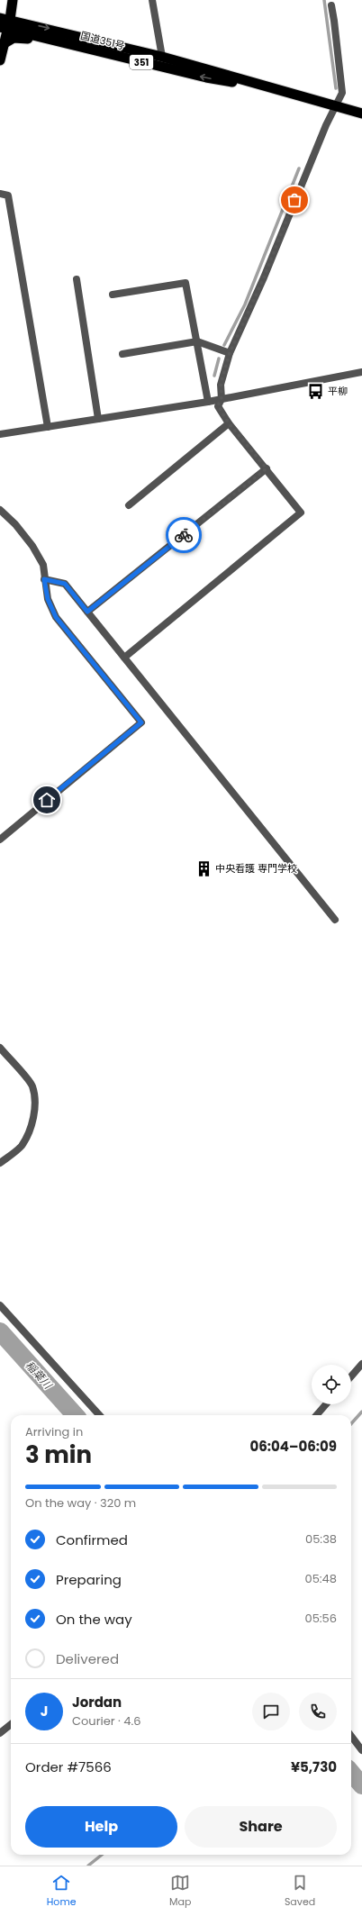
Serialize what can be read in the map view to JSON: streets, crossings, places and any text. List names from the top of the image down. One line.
{"streets":{"highway":["国道351号","351"]},"water":["稲葉川"],"places":{"bus stop":["平柳"],"building":["中央看護 専門学校"]},"page":{"heading":["3 min","Arriving in","06:04–06:09"],"panel":["Jordan","Courier · 4.6","Order #7566","¥5,730"],"bar":"On the way · 320 m","list":[["Confirmed","05:38"],["Preparing","05:48"],["On the way","05:56"],"Delivered"],"round":"J","buttons":["Help","Share"],"tabs":["Home","Map","Saved"]}}
